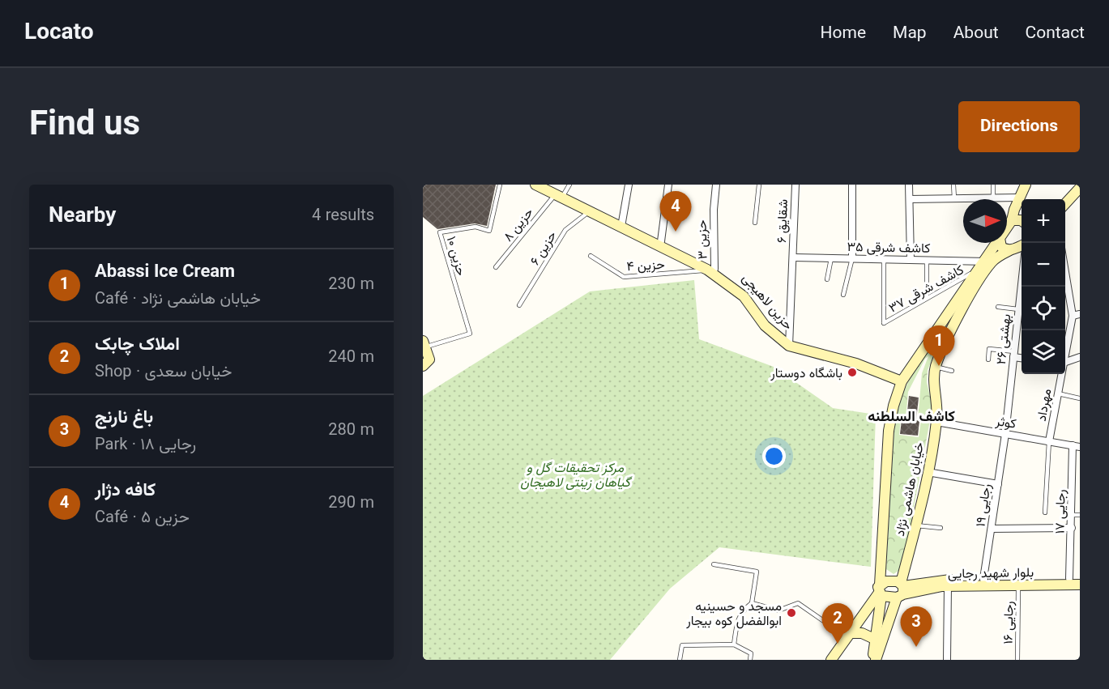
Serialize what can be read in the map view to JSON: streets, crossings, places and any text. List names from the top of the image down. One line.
{"streets":{"main road":["حزین لاهیجی","خیابان هاشمی نژاد","بلوار شهید رجایی"],"street":["شقایق ۶","حزین ۳","کاشف شرقی ۳۵","بهشتی ۲۶","مهرداد","کوثر","رجایی ۱۹","رجایی ۱۷"],"lane":["حزین ۸","حزین ۶","حزین ۱۰","حزین ۴","کاشف شرقی ۳۷","رجایی ۱۶"]},"crossings":[["شقایق ۶","کاشف شرقی ۳۵"],["شقایق ۶","حزین لاهیجی"],["حزین ۸","حزین لاهیجی"],["حزین ۳","حزین ۴"],["حزین ۳","حزین لاهیجی"],["کاشف شرقی ۳۵","کاشف شرقی ۳۷"],["کاشف شرقی ۳۵","خیابان هاشمی نژاد"],["حزین ۶","حزین لاهیجی"],["حزین ۴","حزین لاهیجی"],["بهشتی ۲۶","کوثر"],["بهشتی ۲۶","رجایی ۱۹"],["مهرداد","کوثر"],["کوثر","خیابان هاشمی نژاد"],["کوثر","رجایی ۱۹"],["کوثر","رجایی ۱۷"],["خیابان هاشمی نژاد","بلوار شهید رجایی"],["رجایی ۱۹","بلوار شهید رجایی"],["رجایی ۱۷","بلوار شهید رجایی"],["بلوار شهید رجایی","رجایی ۱۶"]],"districts":["کاشف السلطنه"],"parks":["مرکز تحقیقات گل و گیاهان زینتی لاهیجان"],"places":["باشگاه دوستار","مسجد و حسینیه ابوالفضل کوه بیجار"],"north":"right","page":{"header":"Locato","nav":["Home","Map","About","Contact"],"title":"Find us","buttons":"Directions","heading":["Nearby","4 results"],"pins":["4","1","2","3"],"map_buttons":["+","−"],"list":[{"mark":"1","name":"Abassi Ice Cream","note":"Café · خیابان هاشمی نژاد","value":"230 m"},{"mark":"2","name":"املاک چابک","note":"Shop · خیابان سعدی","value":"240 m"},{"mark":"3","name":"باغ نارنج","note":"Park · رجایی ۱۸","value":"280 m"},{"mark":"4","name":"کافه دژار","note":"Café · حزین ۵","value":"290 m"}]}}
